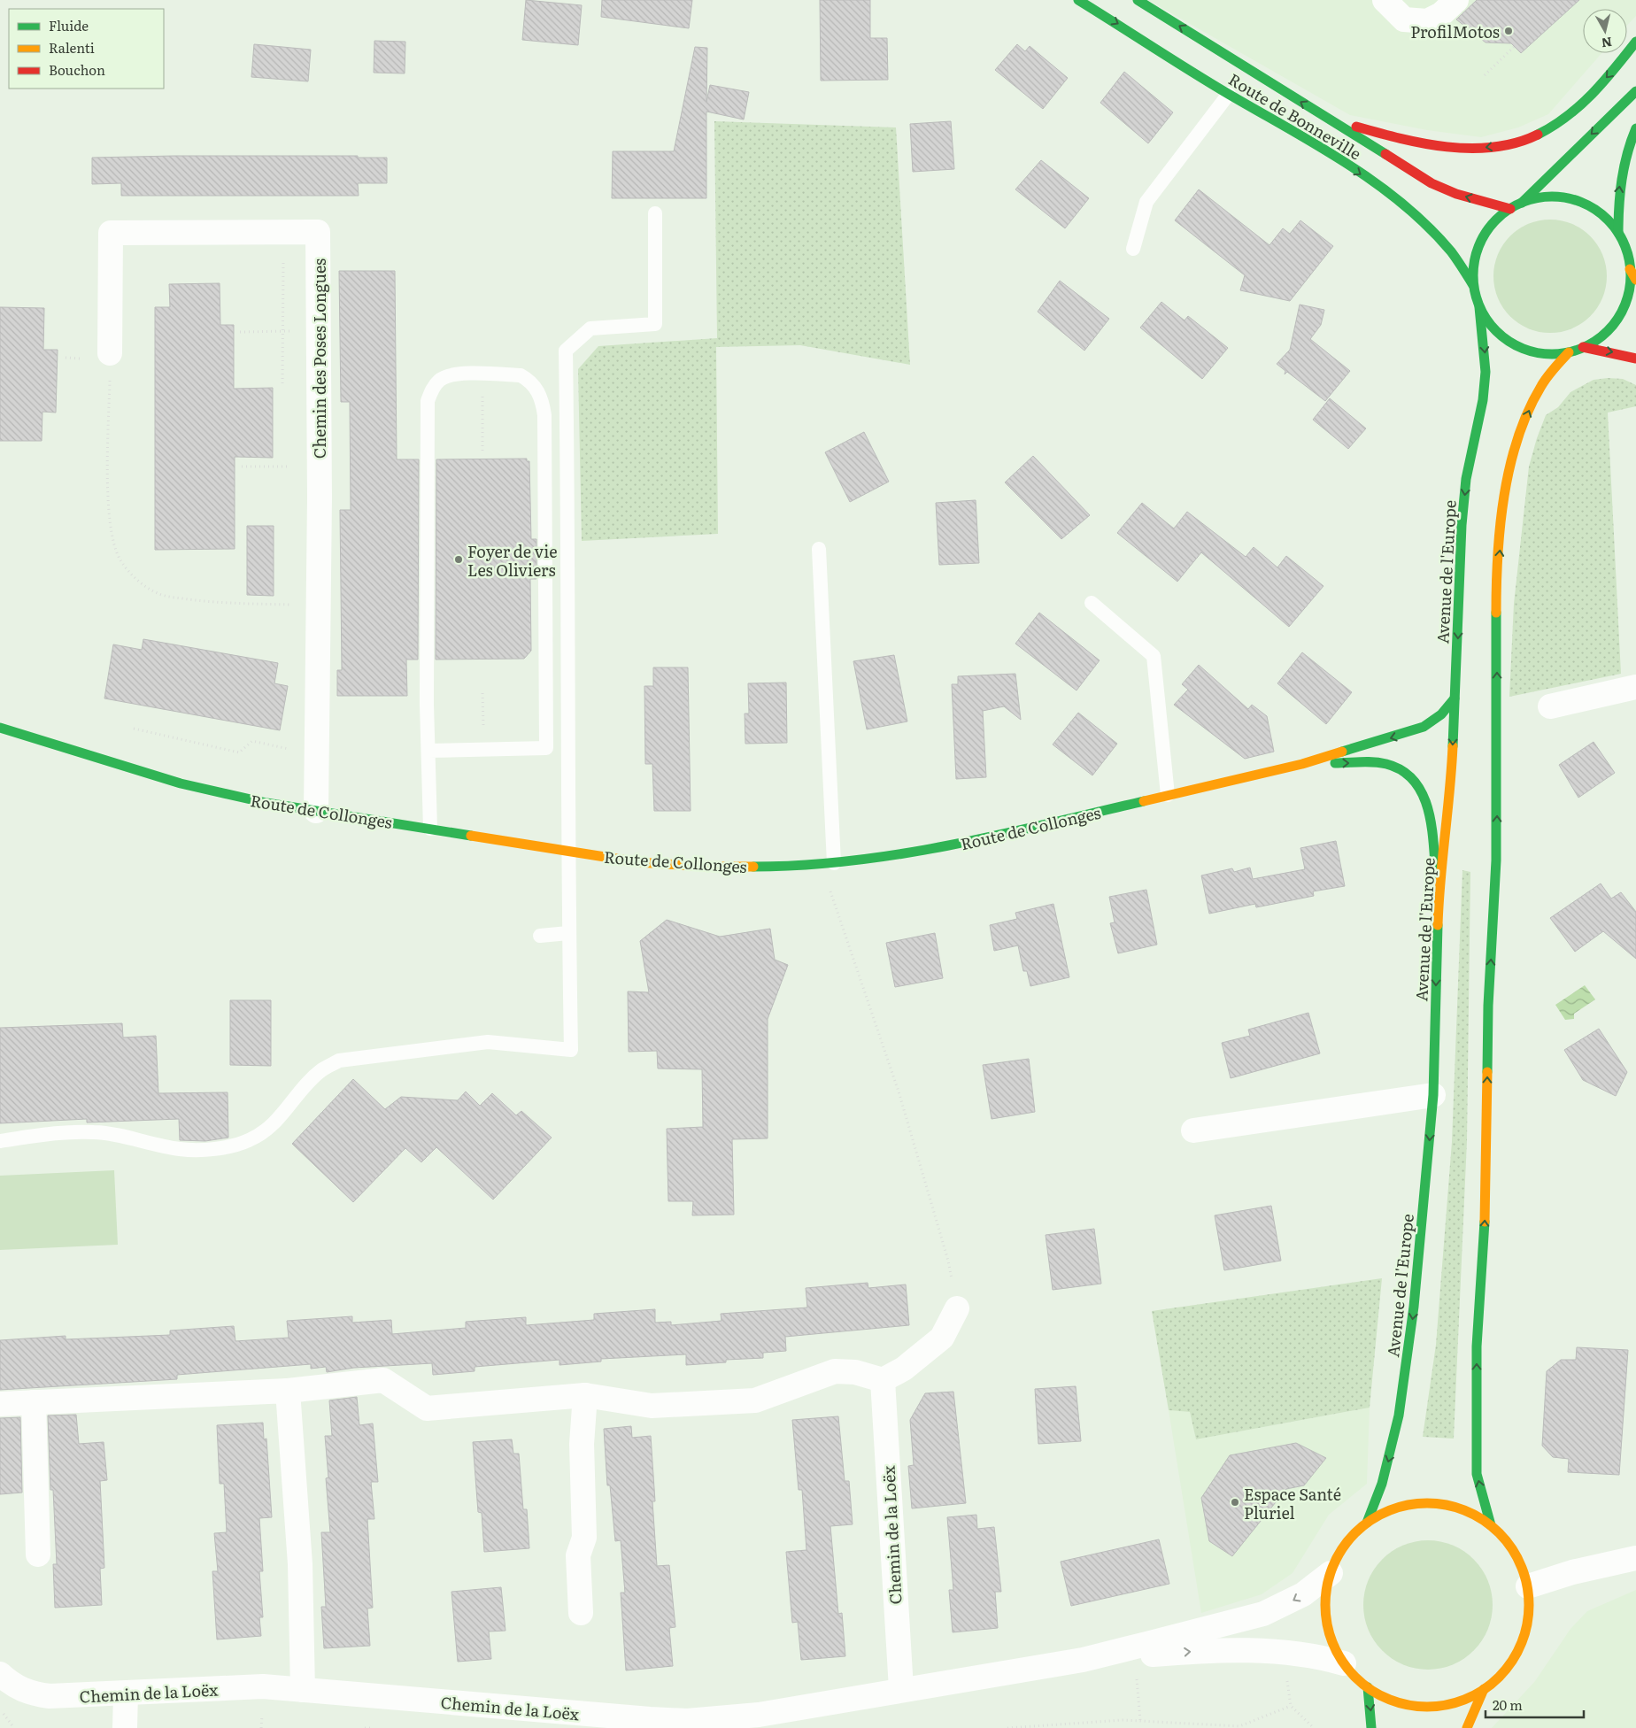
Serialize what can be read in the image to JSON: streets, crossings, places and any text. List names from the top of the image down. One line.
{"streets":{"main road":["Route de Bonneville","Avenue de l'Europe","Route de Collonges"],"street":["Chemin des Poses Longues","Chemin de la Loëx"]},"crossings":[["Route de Bonneville","Avenue de l'Europe"],["Chemin des Poses Longues","Route de Collonges"],["Avenue de l'Europe","Route de Collonges"]],"places":["ProfilMotos","Foyer de vie Les Oliviers","Espace Santé Pluriel"],"legend":["Fluide","Ralenti","Bouchon"],"scale_bar":"20 m","north":"bottom"}
